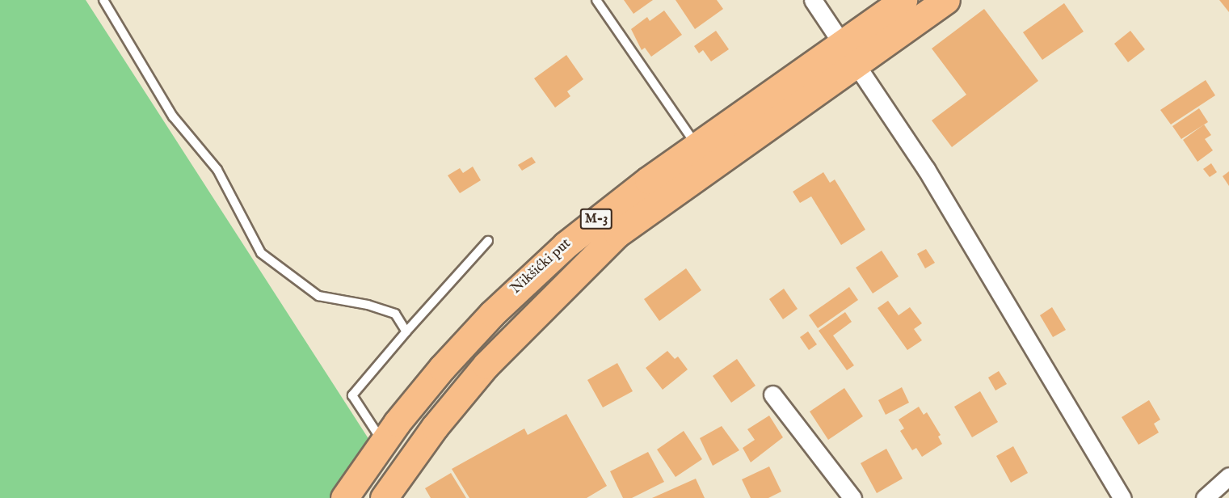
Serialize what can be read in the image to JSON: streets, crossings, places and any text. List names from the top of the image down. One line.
{"streets":{"main road":["M-3","Nikšićki put"]}}
